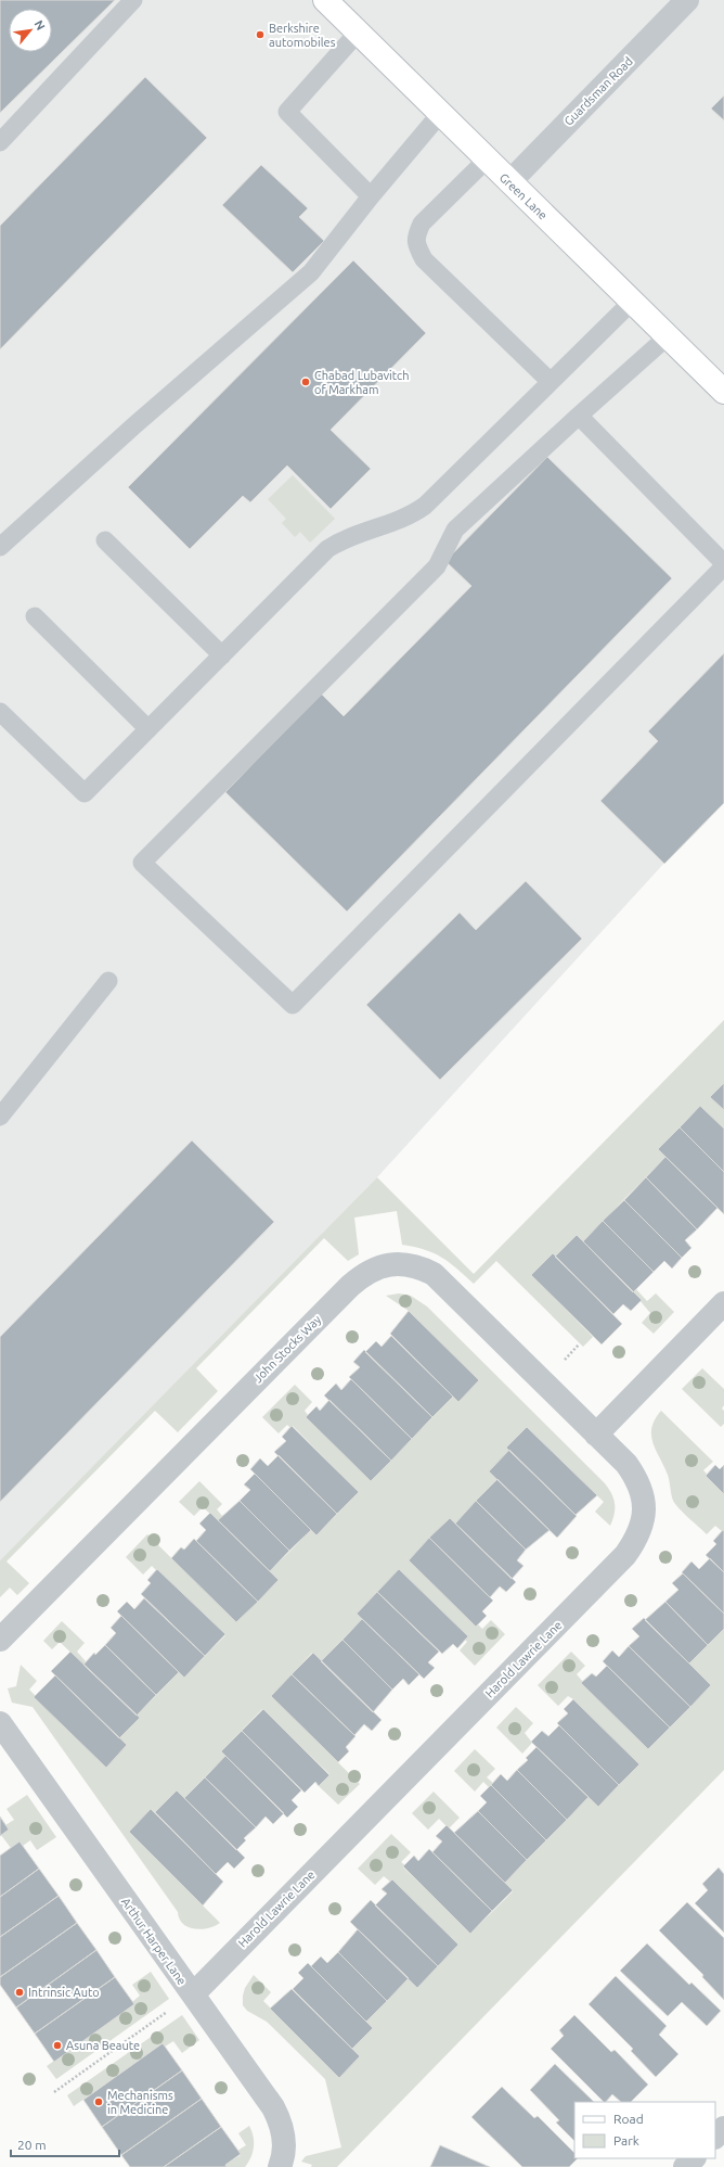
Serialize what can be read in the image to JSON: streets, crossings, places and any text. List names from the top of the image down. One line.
{"streets":{"street":["Guardsman Road","Green Lane","John Stocks Way","Harold Lawrie Lane","Arthur Harper Lane"]},"crossings":[["Guardsman Road","Green Lane"],["John Stocks Way","Harold Lawrie Lane"],["Harold Lawrie Lane","Arthur Harper Lane"]],"places":["Berkshire automobiles","Chabad Lubavitch of Markham","Intrinsic Auto","Asuna Beaute","Mechanisms in Medicine"],"legend":["Road","Park"],"scale_bar":"20 m","north":"top right"}
